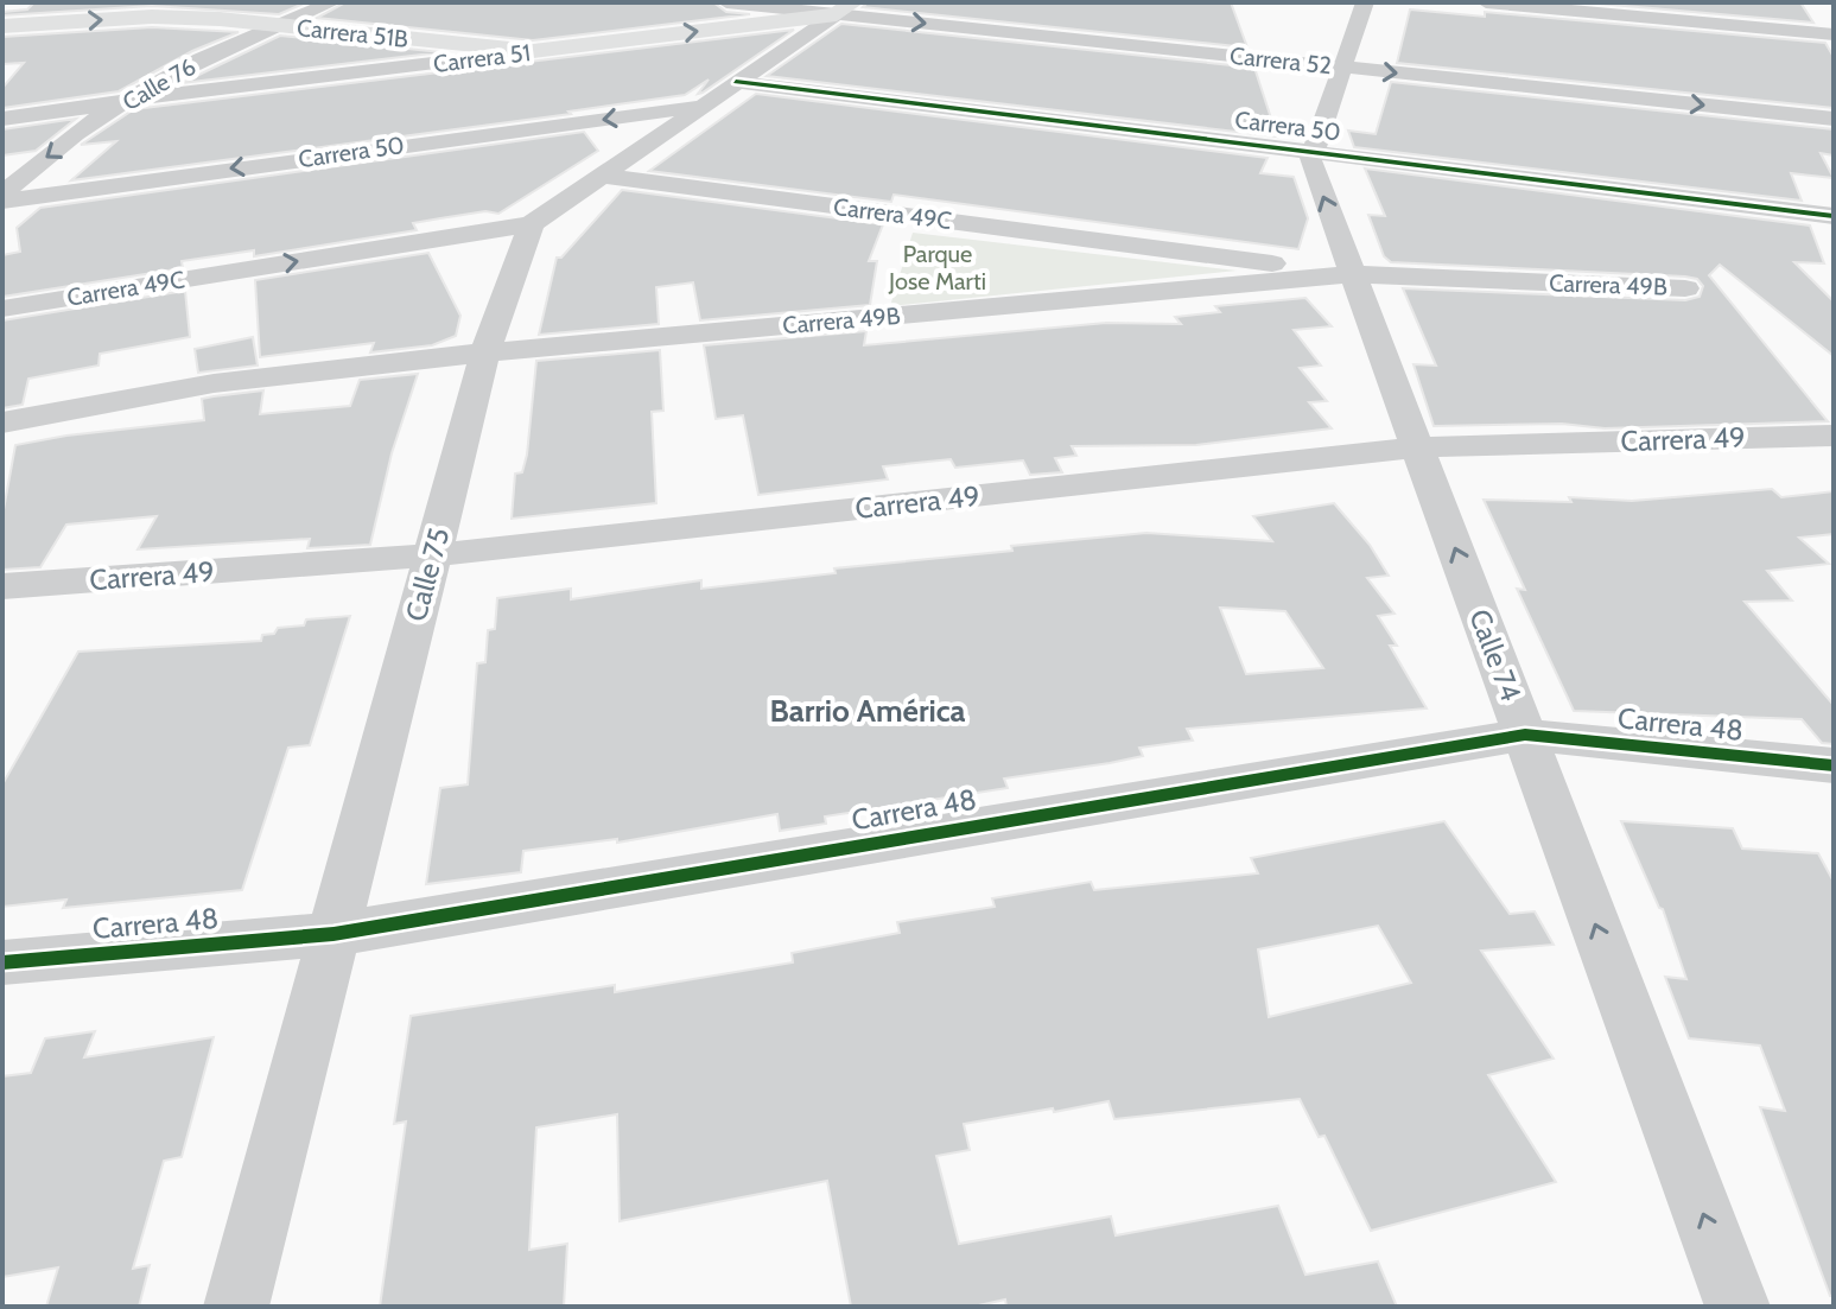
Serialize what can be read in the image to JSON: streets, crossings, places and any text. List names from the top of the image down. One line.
{"streets":{"main road":["Carrera 51B","Carrera 51"],"street":["Carrera 52","Calle 76","Carrera 50","Carrera 49C","Carrera 49B","Carrera 49","Calle 75","Calle 74","Carrera 48"]},"crossings":[["Carrera 51B","Carrera 51"],["Carrera 51B","Calle 76"],["Carrera 51","Carrera 52"],["Carrera 51","Calle 76"],["Calle 76","Carrera 50"],["Carrera 50","Calle 74"],["Carrera 49C","Carrera 49B"],["Carrera 49C","Calle 75"],["Carrera 49C","Calle 74"],["Carrera 49B","Calle 75"],["Carrera 49B","Calle 74"],["Carrera 49","Calle 75"],["Carrera 49","Calle 74"],["Calle 75","Carrera 48"],["Calle 74","Carrera 48"]],"one_way":["Carrera 51B","Calle 76","Carrera 50","Carrera 49C","Calle 74"],"districts":["Barrio América"],"parks":["Parque Jose Marti"]}
